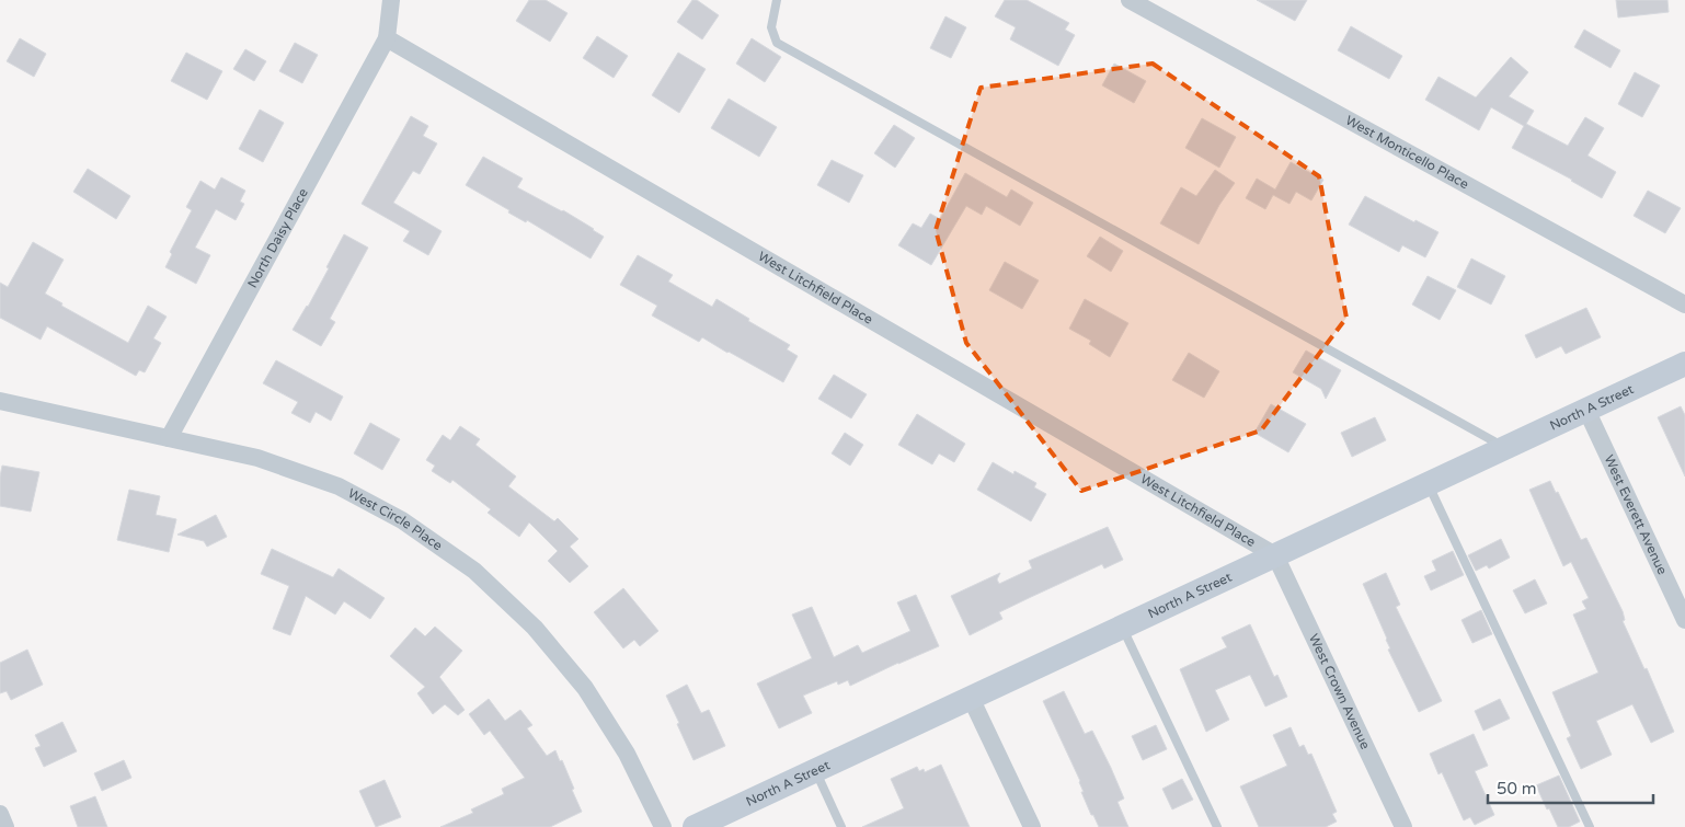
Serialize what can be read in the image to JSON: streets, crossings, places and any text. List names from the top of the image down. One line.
{"streets":{"street":["West Monticello Place","North Daisy Place","West Litchfield Place","North A Street","West Everett Avenue","West Circle Place","West Crown Avenue"]},"crossings":[["North Daisy Place","West Litchfield Place"],["North Daisy Place","West Circle Place"],["West Litchfield Place","North A Street"],["West Litchfield Place","West Crown Avenue"],["North A Street","West Everett Avenue"],["North A Street","West Crown Avenue"]],"scale_bar":"50 m"}
